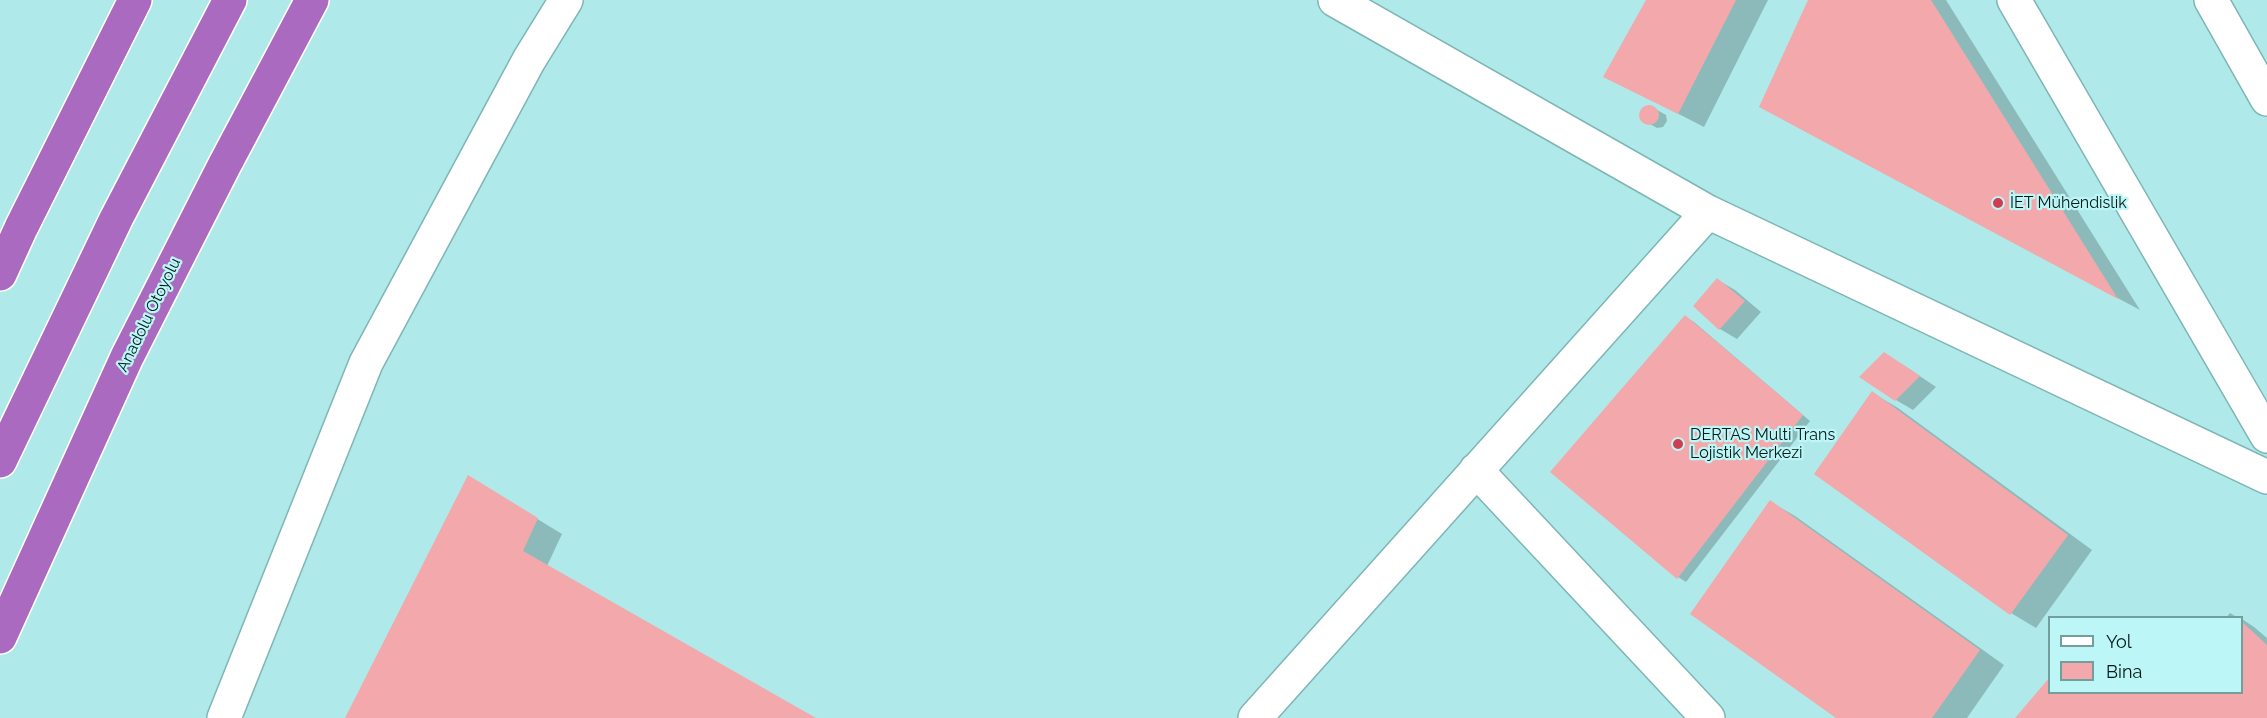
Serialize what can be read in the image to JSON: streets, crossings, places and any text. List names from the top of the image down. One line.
{"streets":{"highway":["Anadolu Otoyolu"]},"places":["İET Mühendislik","DERTAS Multi Trans Lojistik Merkezi"],"legend":["Yol","Bina"]}
